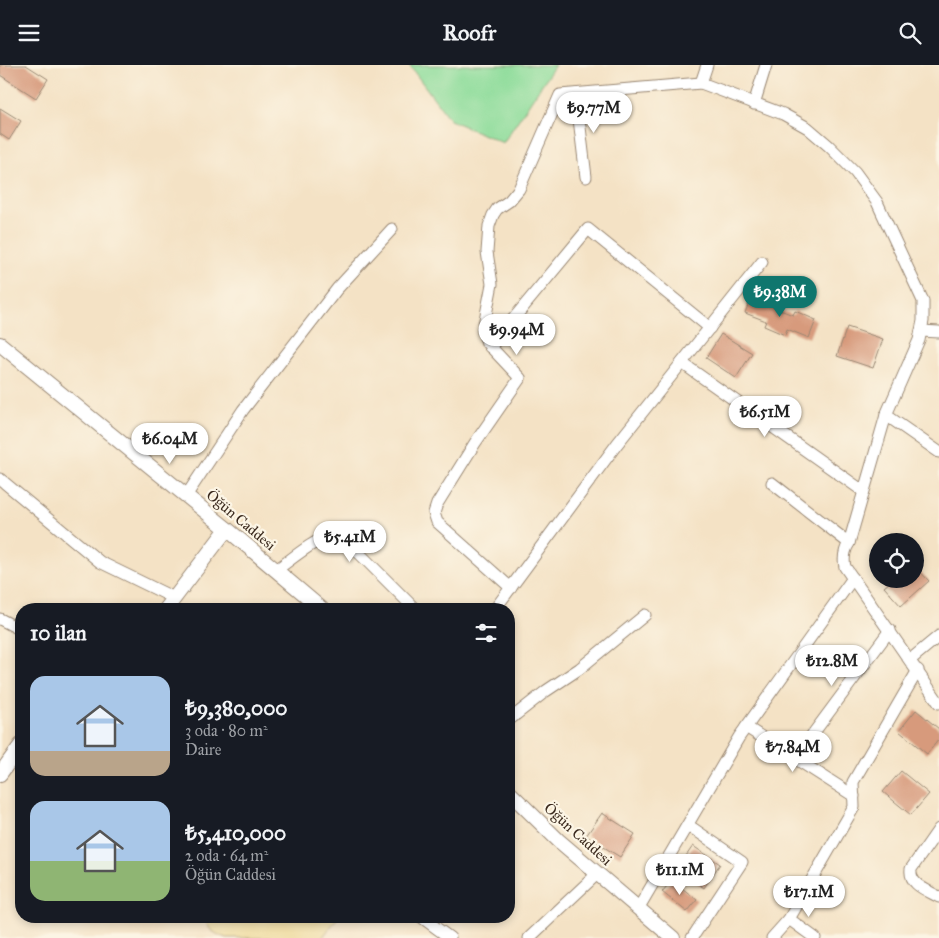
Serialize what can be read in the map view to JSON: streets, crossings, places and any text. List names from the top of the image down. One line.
{"streets":{"street":["Öğün Caddesi"]},"page":{"header":"Roofr","price":["₺9.77M","₺9.38M","₺9.94M","₺6.51M","₺6.04M","₺5.41M","₺12.8M","₺7.84M","₺11.1M","₺17.1M"],"heading":"10 ilan","list":[{"name":"₺9,380,000","note":"3 oda · 80 m² · Daire"},{"name":"₺5,410,000","note":"2 oda · 64 m² · Öğün Caddesi"}]}}
